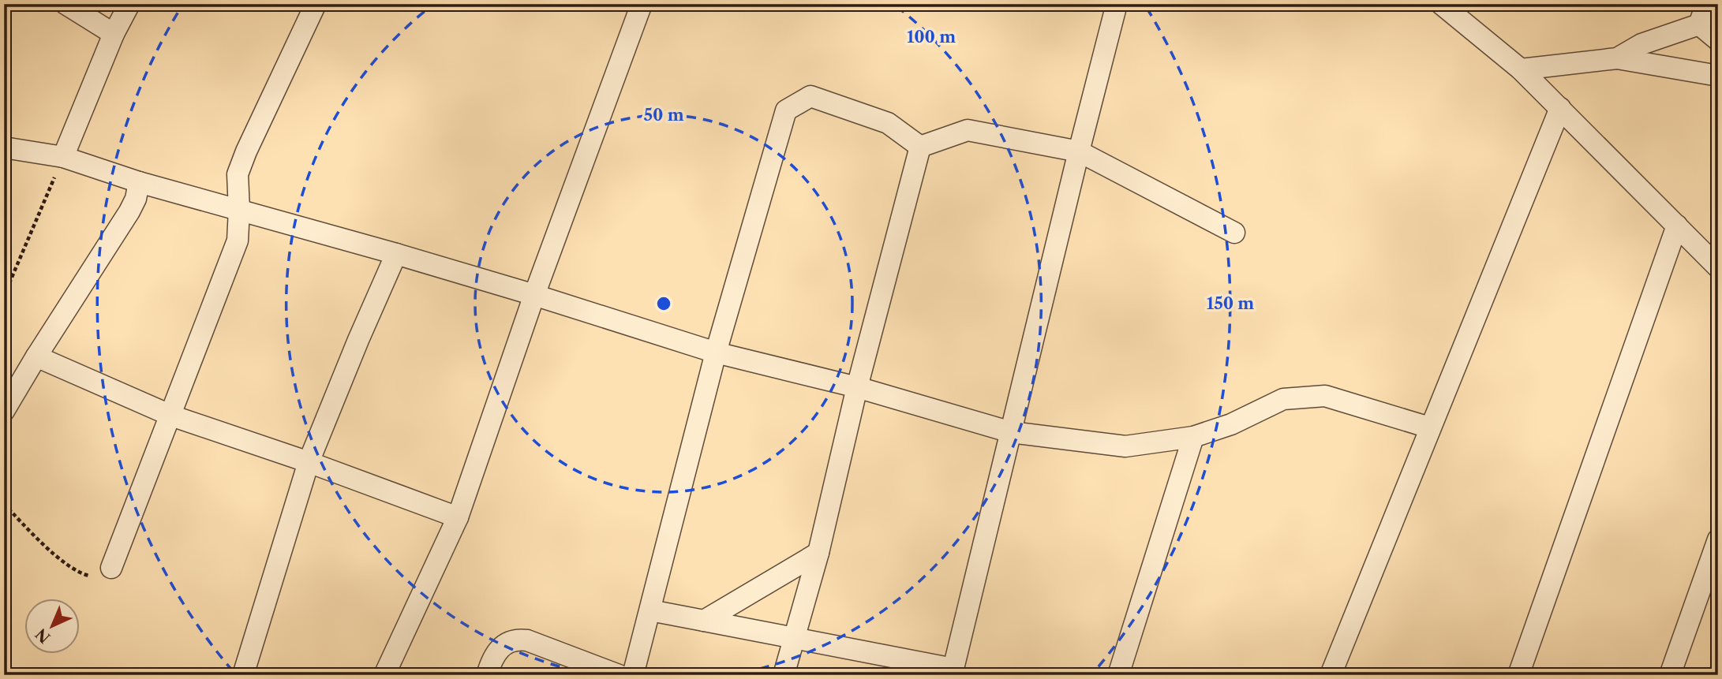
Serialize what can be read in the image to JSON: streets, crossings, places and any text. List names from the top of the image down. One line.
{"north":"bottom left","rings":["100 m","50 m","150 m"]}
